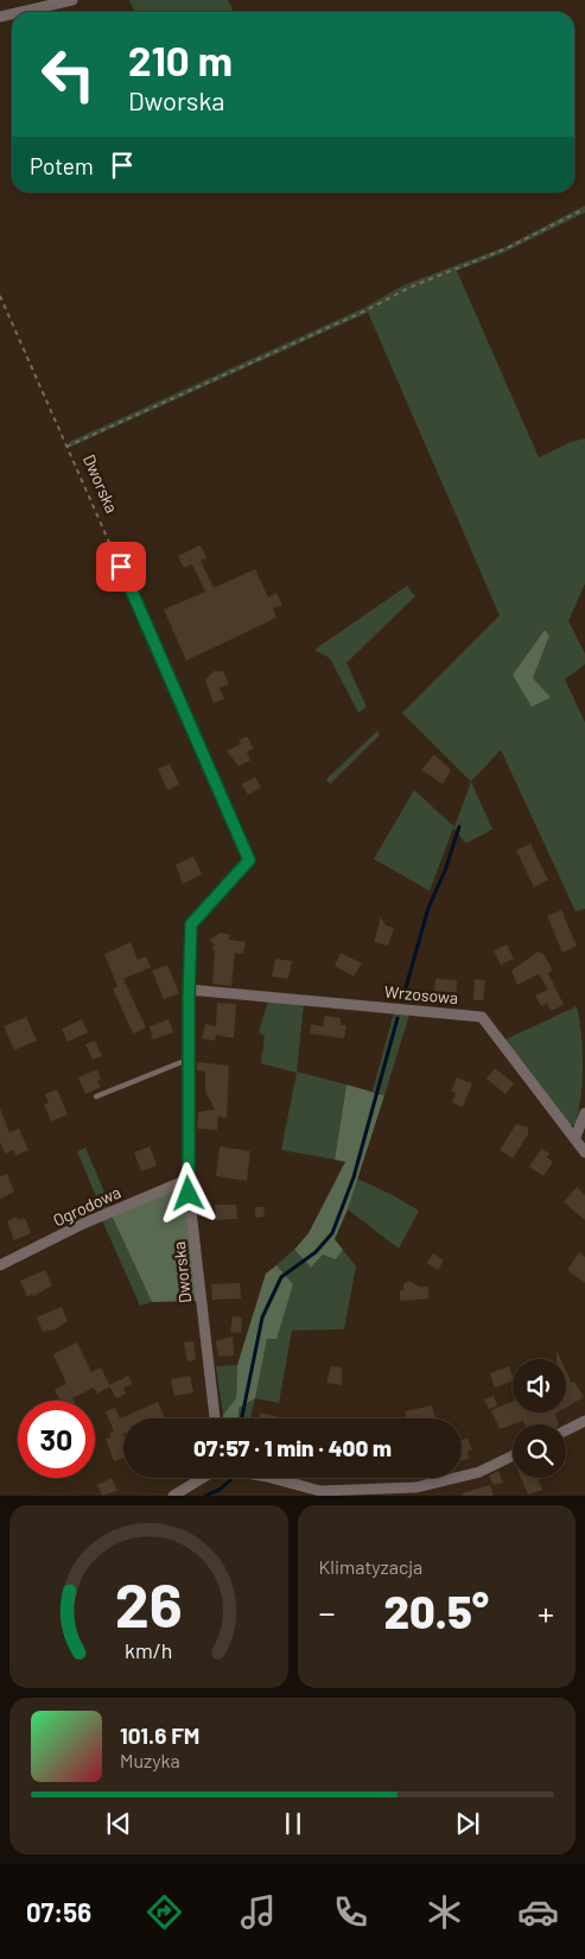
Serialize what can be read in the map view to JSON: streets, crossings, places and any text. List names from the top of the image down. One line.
{"streets":{"street":["Dworska","Wrzosowa","Ogrodowa"]},"crossings":[["Dworska","Wrzosowa"],["Dworska","Ogrodowa"]],"page":{"turn":["210 m","Dworska"],"then":"Potem","limit":"30","trip":"07:57 · 1 min · 400 m","tile":"Klimatyzacja","heat":["−","20.5°","+"],"song":["101.6 FM","Muzyka"],"tabs":"07:56","gauge":["26","km/h"]}}
